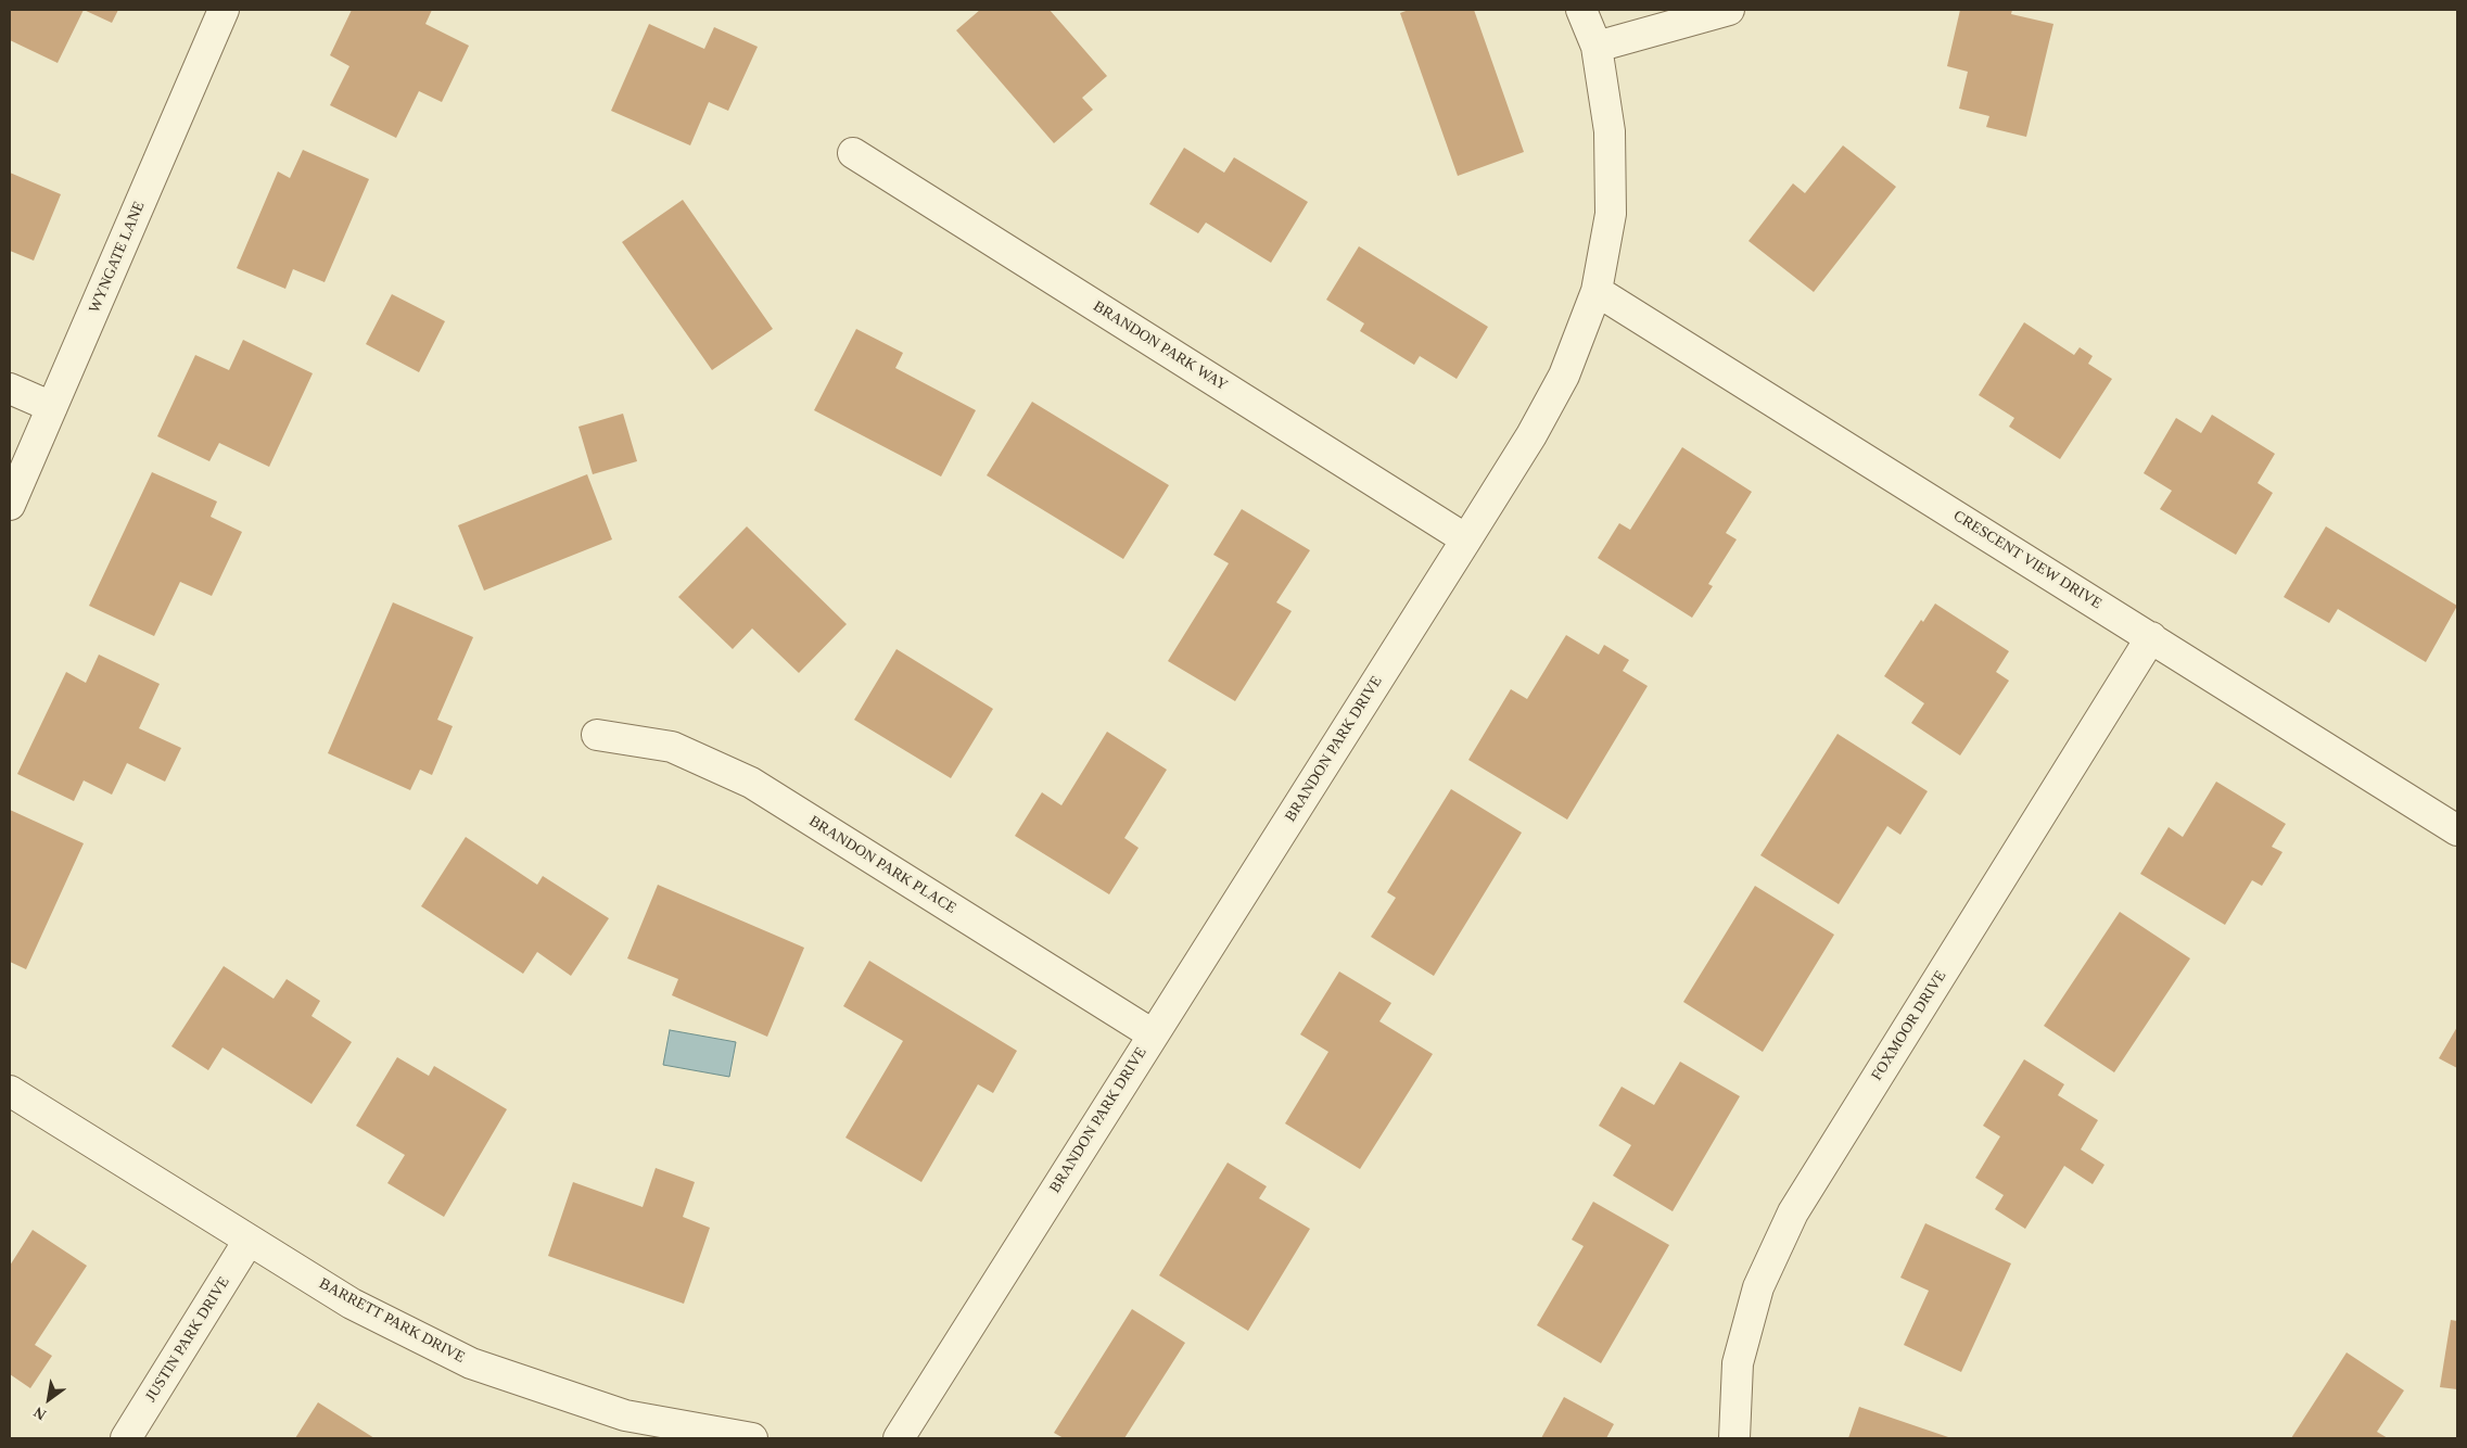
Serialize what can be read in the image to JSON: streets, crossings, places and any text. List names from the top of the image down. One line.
{"streets":{"street":["WYNGATE LANE","BRANDON PARK WAY","CRESCENT VIEW DRIVE","BRANDON PARK DRIVE","BRANDON PARK PLACE","FOXMOOR DRIVE","BARRETT PARK DRIVE","JUSTIN PARK DRIVE"]},"crossings":[["BRANDON PARK WAY","BRANDON PARK DRIVE"],["CRESCENT VIEW DRIVE","BRANDON PARK DRIVE"],["CRESCENT VIEW DRIVE","FOXMOOR DRIVE"],["BRANDON PARK DRIVE","BRANDON PARK PLACE"],["BARRETT PARK DRIVE","JUSTIN PARK DRIVE"]],"north":"bottom left"}
